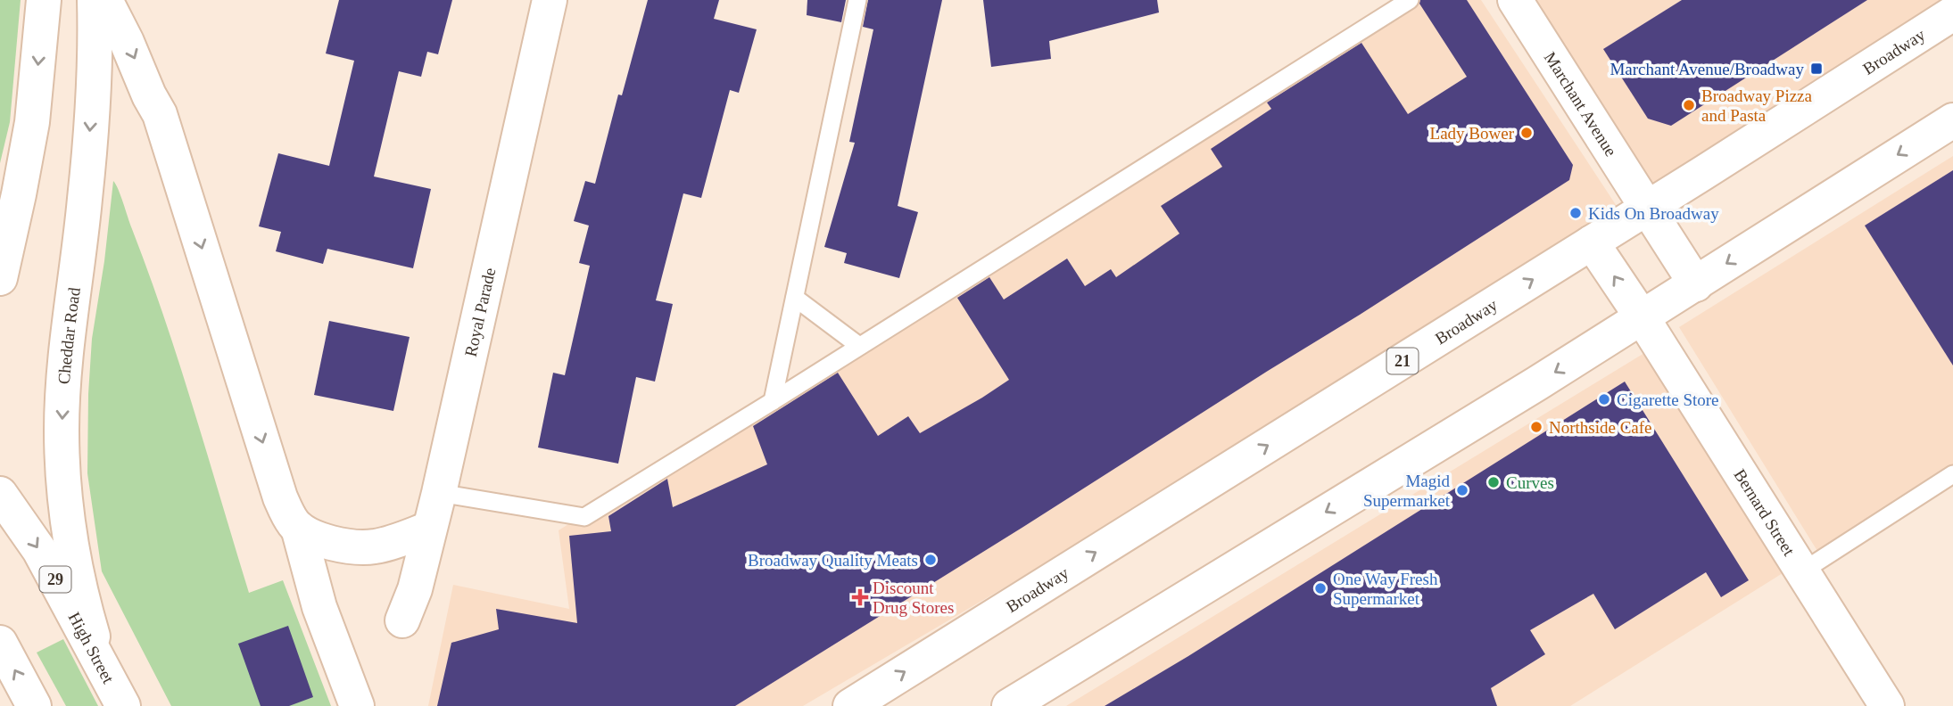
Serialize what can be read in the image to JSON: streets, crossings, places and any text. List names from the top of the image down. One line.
{"streets":{"main road":["Broadway","Marchant Avenue","Royal Parade","Cheddar Road","21","Bernard Street","29","High Street"]},"crossings":[["Broadway","Marchant Avenue"],["Broadway","Bernard Street"],["Cheddar Road","High Street"]],"places":{"transit":["Marchant Avenue/Broadway"],"other":["Broadway Pizza and Pasta","Lady Bower","Kids On Broadway","Cigarette Store","Northside Cafe","Curves","Magid Supermarket","Broadway Quality Meats","One Way Fresh Supermarket"],"health":["Discount Drug Stores"]}}
